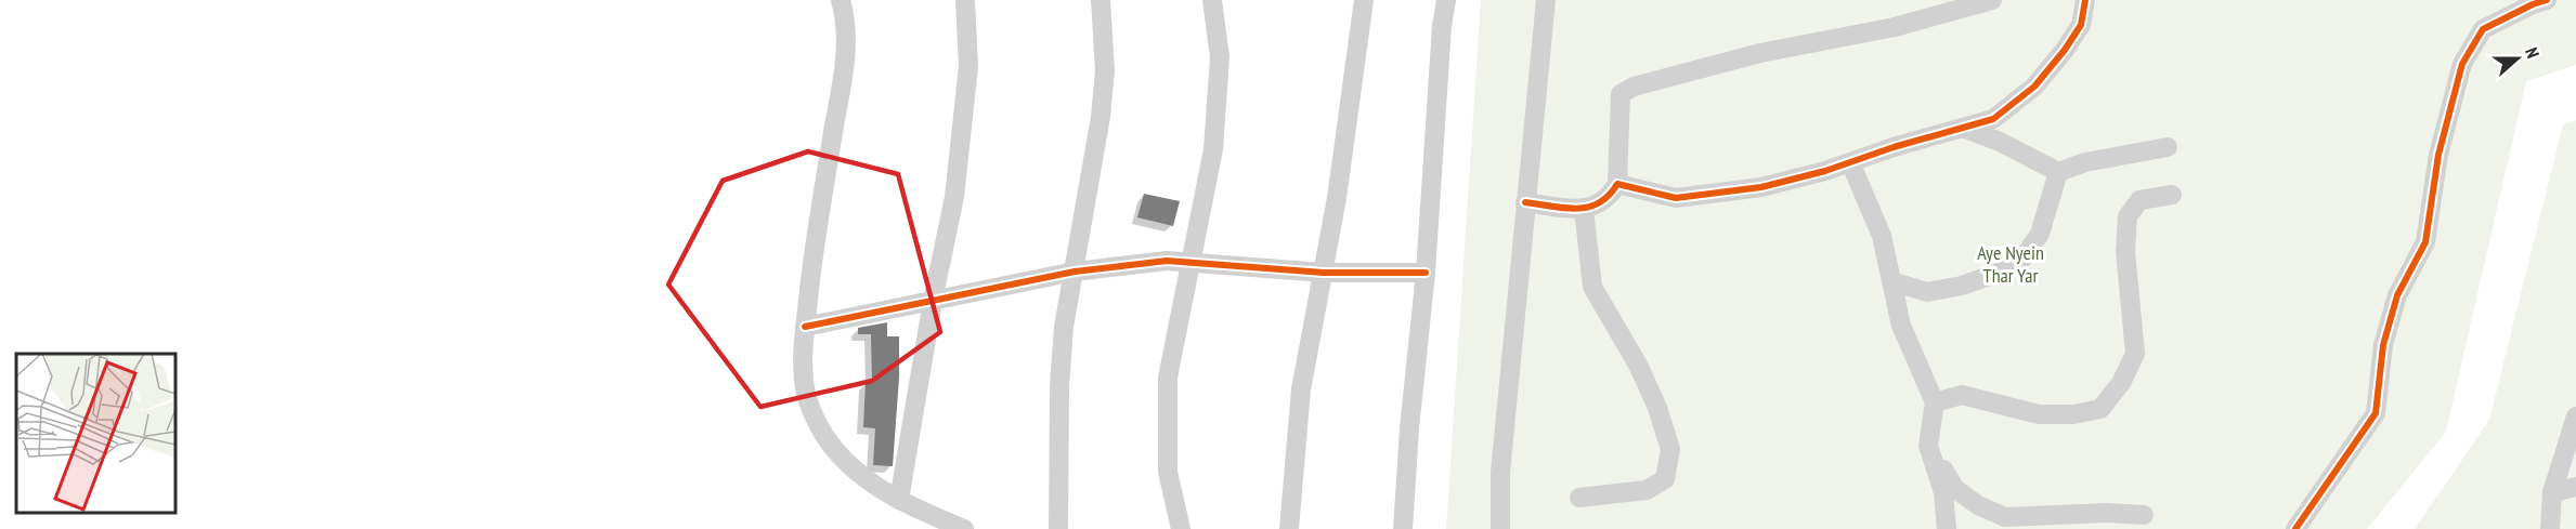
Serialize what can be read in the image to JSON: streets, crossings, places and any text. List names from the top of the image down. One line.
{"parks":["Aye Nyein Thar Yar"],"north":"right"}
